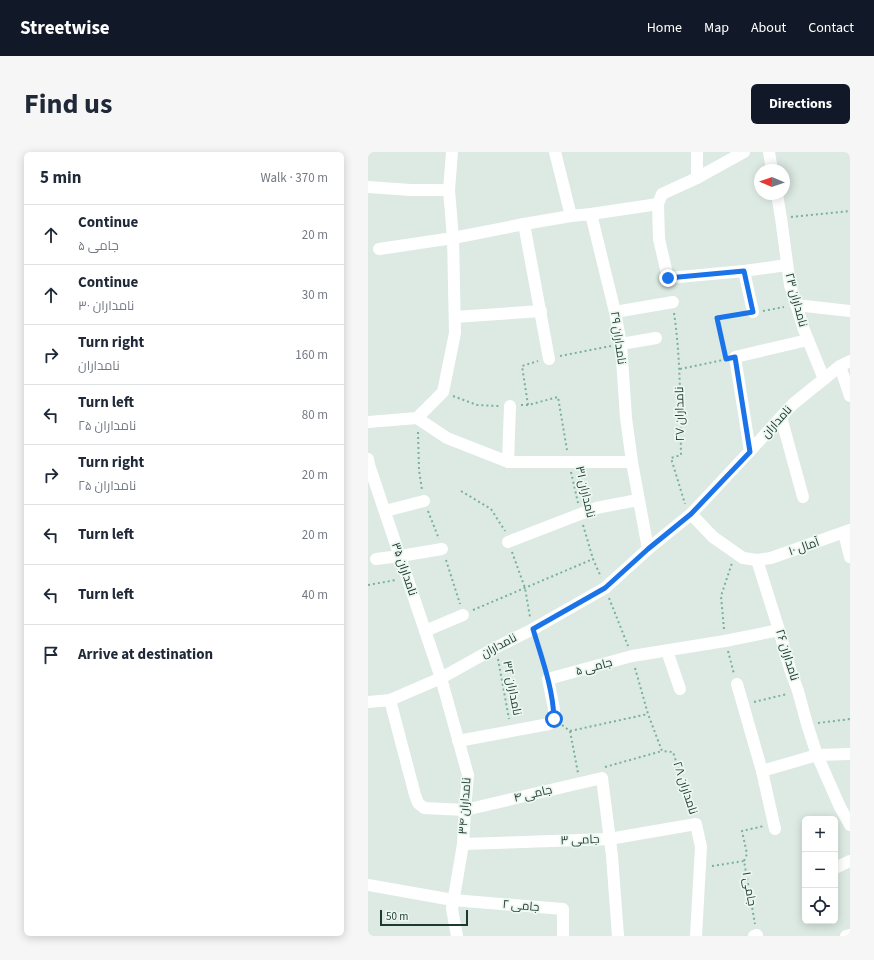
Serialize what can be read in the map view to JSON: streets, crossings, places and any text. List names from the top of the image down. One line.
{"streets":{"street":["نامداران ۲۳","نامداران ۲۹","نامداران","آمال ۱۰","نامداران ۳۵","نامداران ۲۶","جامی ۵","نامداران ۲۸","جامی ۴","نامداران ۳۴","جامی ۳","جامی ۲"],"path":["نامداران ۲۷","نامداران ۳۱","نامداران ۳۲","جامی ۱"]},"crossings":[["نامداران ۲۳","نامداران"],["نامداران ۲۹","نامداران"],["نامداران ۲۷","نامداران"],["نامداران","نامداران ۳۱"],["نامداران","نامداران ۳۵"],["نامداران","نامداران ۳۲"],["نامداران","نامداران ۲۸"],["نامداران","جامی ۴"],["نامداران","نامداران ۳۴"],["نامداران ۳۱","نامداران ۲۸"],["آمال ۱۰","نامداران ۲۶"],["نامداران ۳۵","نامداران ۳۴"],["نامداران ۲۶","جامی ۵"],["جامی ۵","نامداران ۲۸"],["نامداران ۲۸","جامی ۳"],["نامداران ۲۸","جامی ۱"],["جامی ۴","نامداران ۳۴"],["نامداران ۳۴","جامی ۳"],["نامداران ۳۴","جامی ۲"]],"scale_bar":"50 m","north":"left","page":{"header":"Streetwise","nav":["Home","Map","About","Contact"],"title":"Find us","buttons":"Directions","heading":["5 min","Walk · 370 m"],"list":[["Continue","جامی ۵","20 m"],["Continue","نامداران ۳۰","30 m"],["Turn right","نامداران","160 m"],["Turn left","نامداران ۲۵","80 m"],["Turn right","نامداران ۲۵","20 m"],["Turn left","20 m"],["Turn left","40 m"],"Arrive at destination"],"map_buttons":["+","−"],"scale":"50 m"}}
